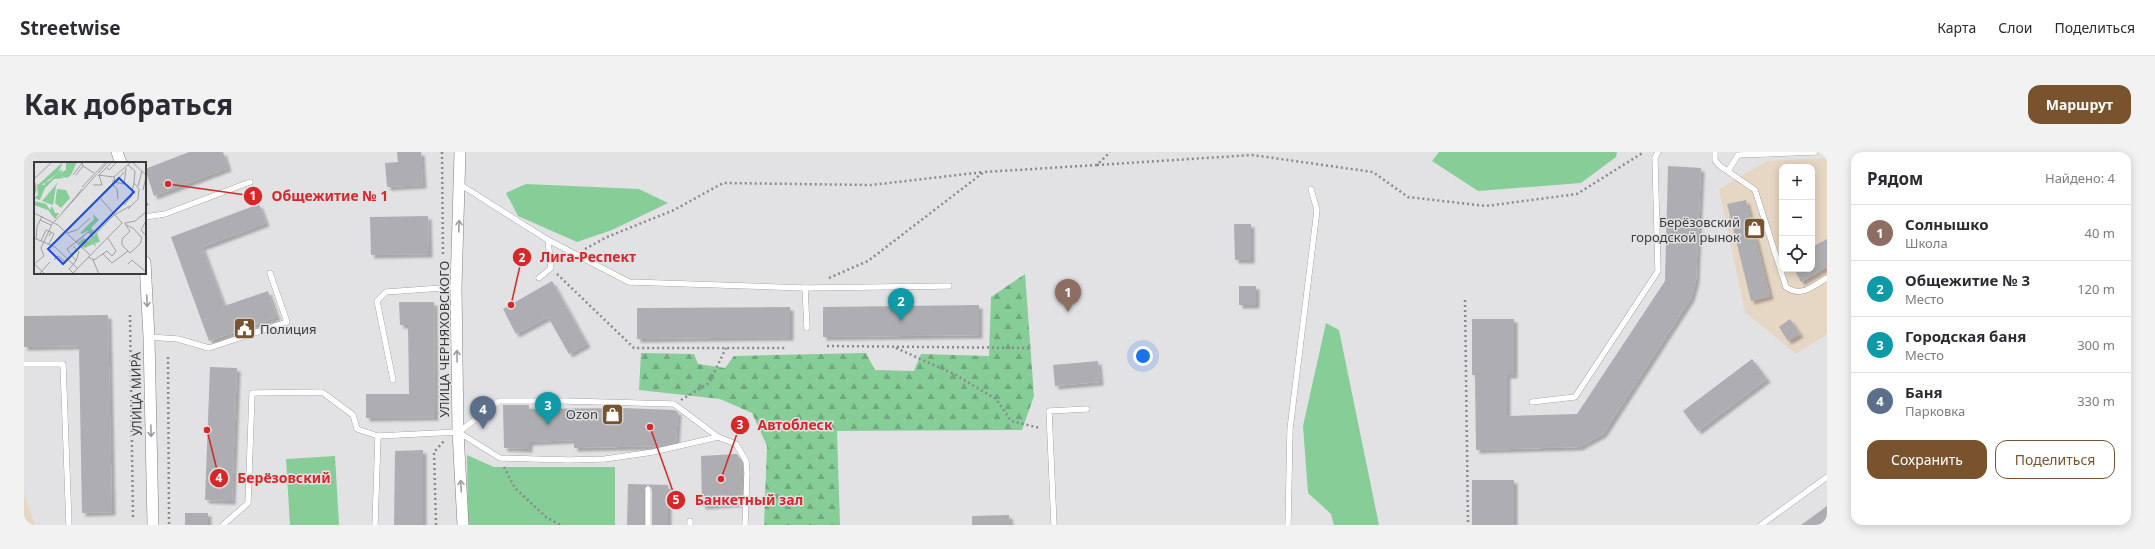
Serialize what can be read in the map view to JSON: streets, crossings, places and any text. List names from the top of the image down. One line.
{"streets":{"street":["УЛИЦА ЧЕРНЯХОВСКОГО","УЛИЦА МИРА"]},"one_way":["УЛИЦА ЧЕРНЯХОВСКОГО","УЛИЦА МИРА"],"places":{"other":["Общежитие № 1","Лига-Респект","Банкетный зал","Берёзовский","Автоблеск"],"shop":["Берёзовский городской рынок","Ozon"],"public building":["Полиция"]},"page":{"header":"Streetwise","nav":["Карта","Слои","Поделиться"],"title":"Как добраться","buttons":["Маршрут",["Сохранить","Поделиться"]],"heading":["Рядом","Найдено: 4"],"map_buttons":["+","−"],"list":[{"mark":"1","name":"Солнышко","note":"Школа","value":"40 m"},{"mark":"2","name":"Общежитие № 3","note":"Место","value":"120 m"},{"mark":"3","name":"Городская баня","note":"Место","value":"300 m"},{"mark":"4","name":"Баня","note":"Парковка","value":"330 m"}],"pins":["1","2","3","4"]}}
